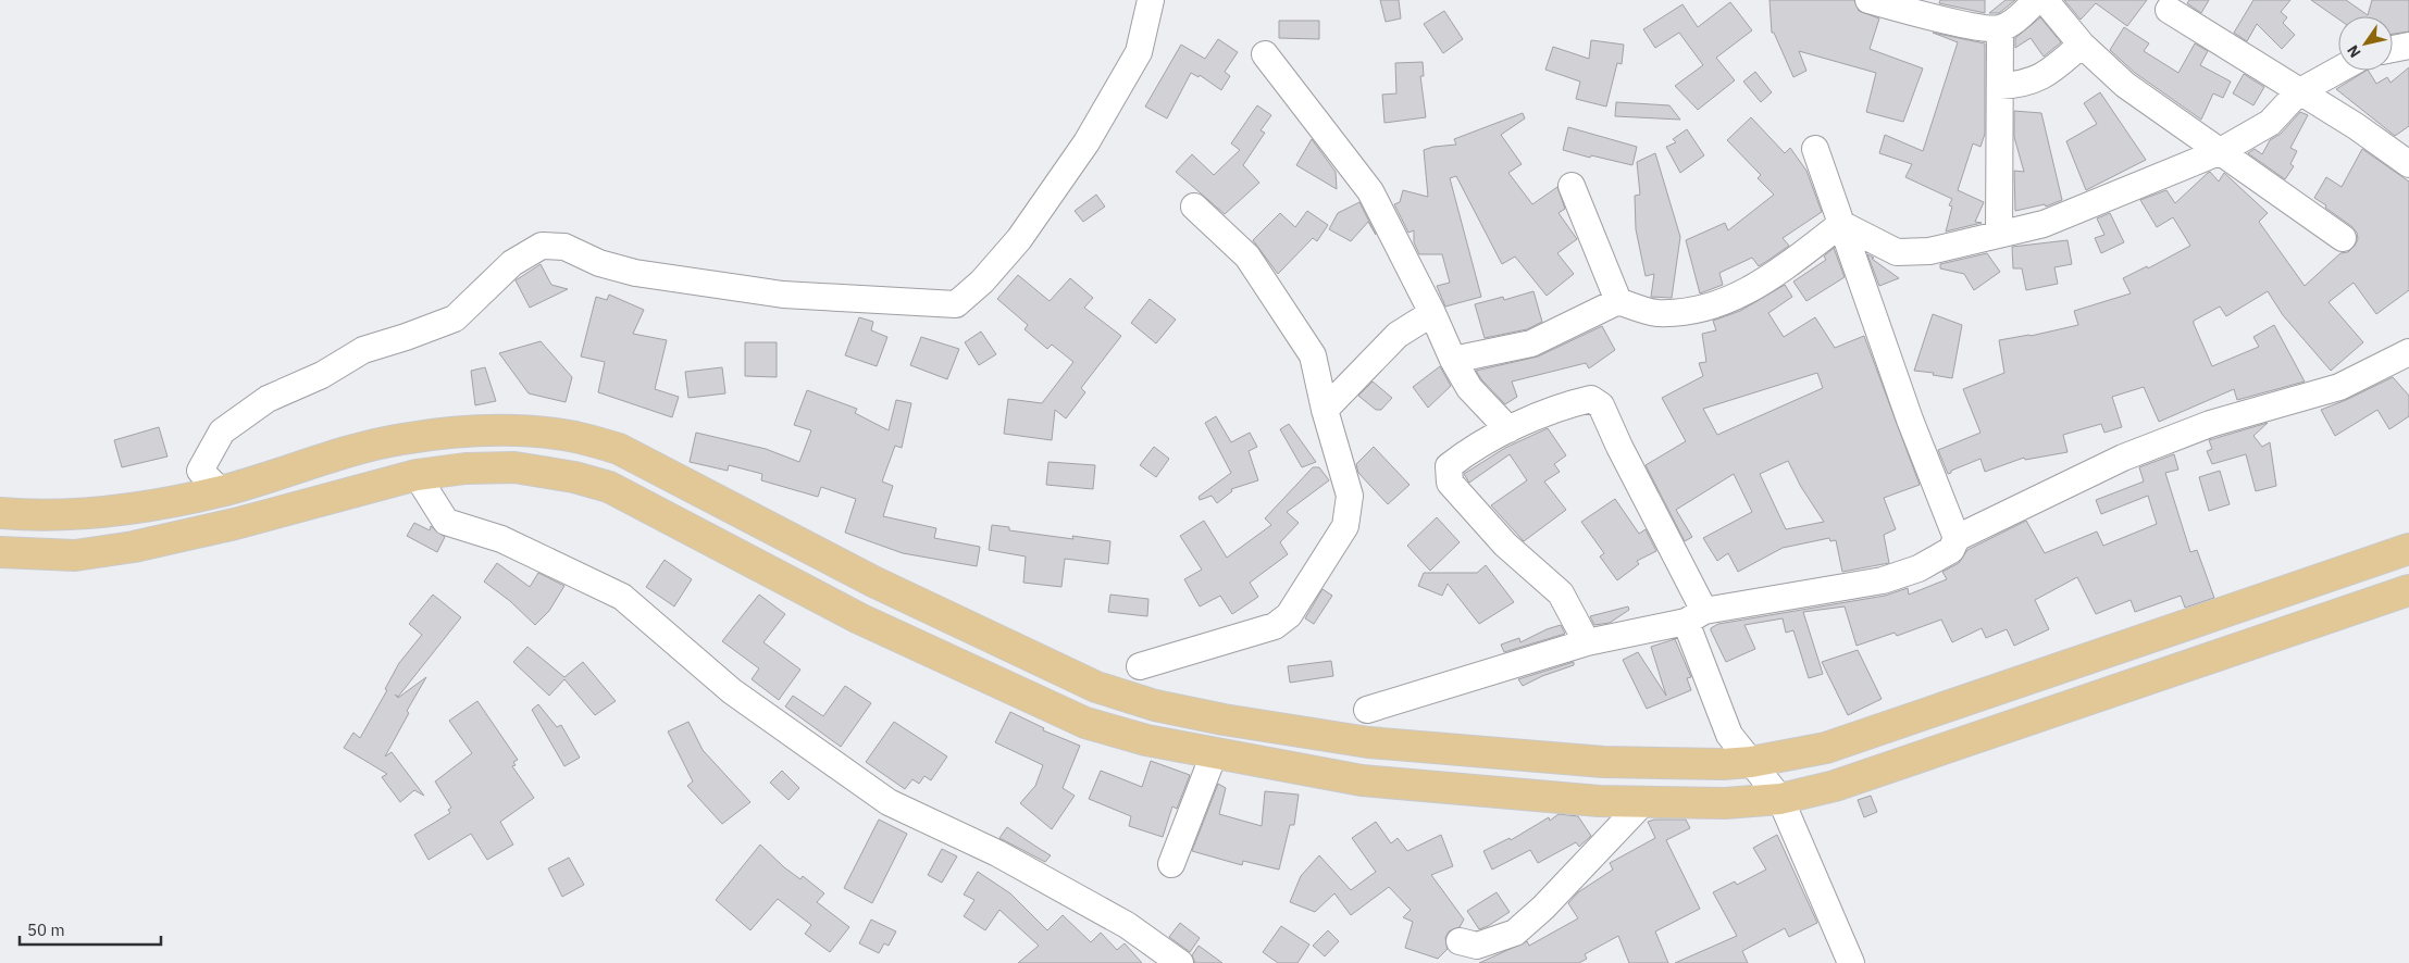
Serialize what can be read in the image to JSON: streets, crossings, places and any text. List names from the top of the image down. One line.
{"scale_bar":"50 m","north":"bottom left"}
